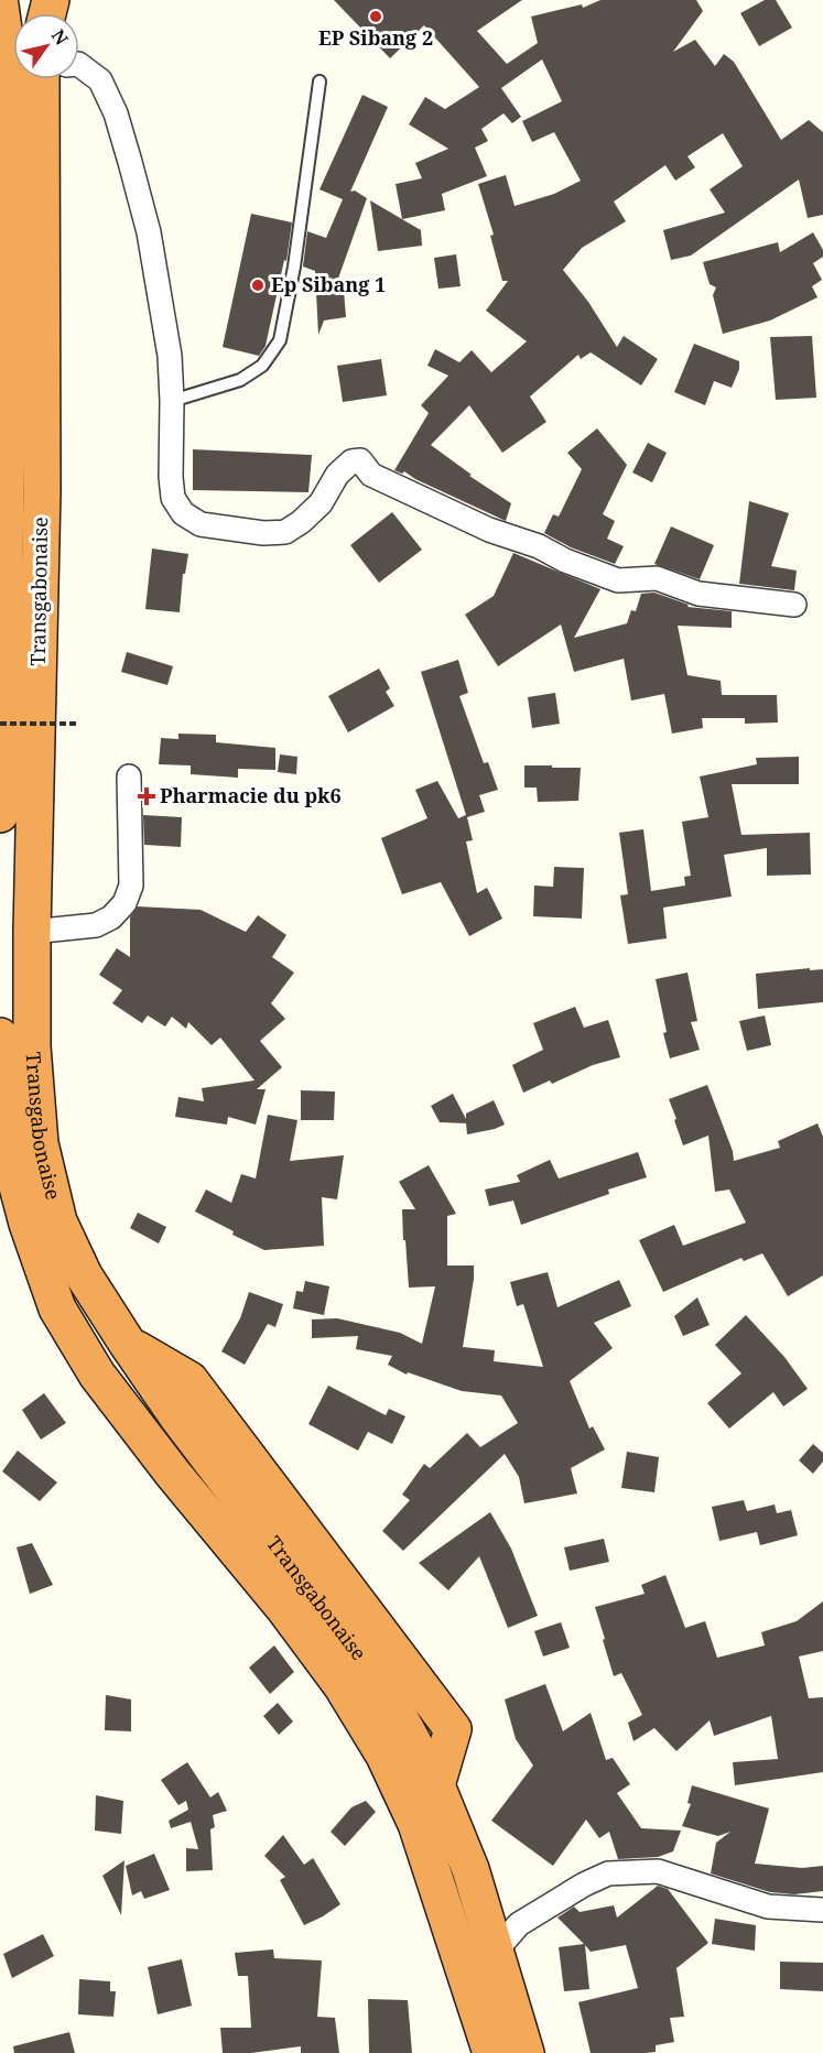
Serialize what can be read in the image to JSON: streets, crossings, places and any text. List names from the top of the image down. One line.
{"streets":{"highway":["Transgabonaise"]},"places":{"other":["EP Sibang 2","Ep Sibang 1"],"health":["Pharmacie du pk6"]},"north":"top right"}
